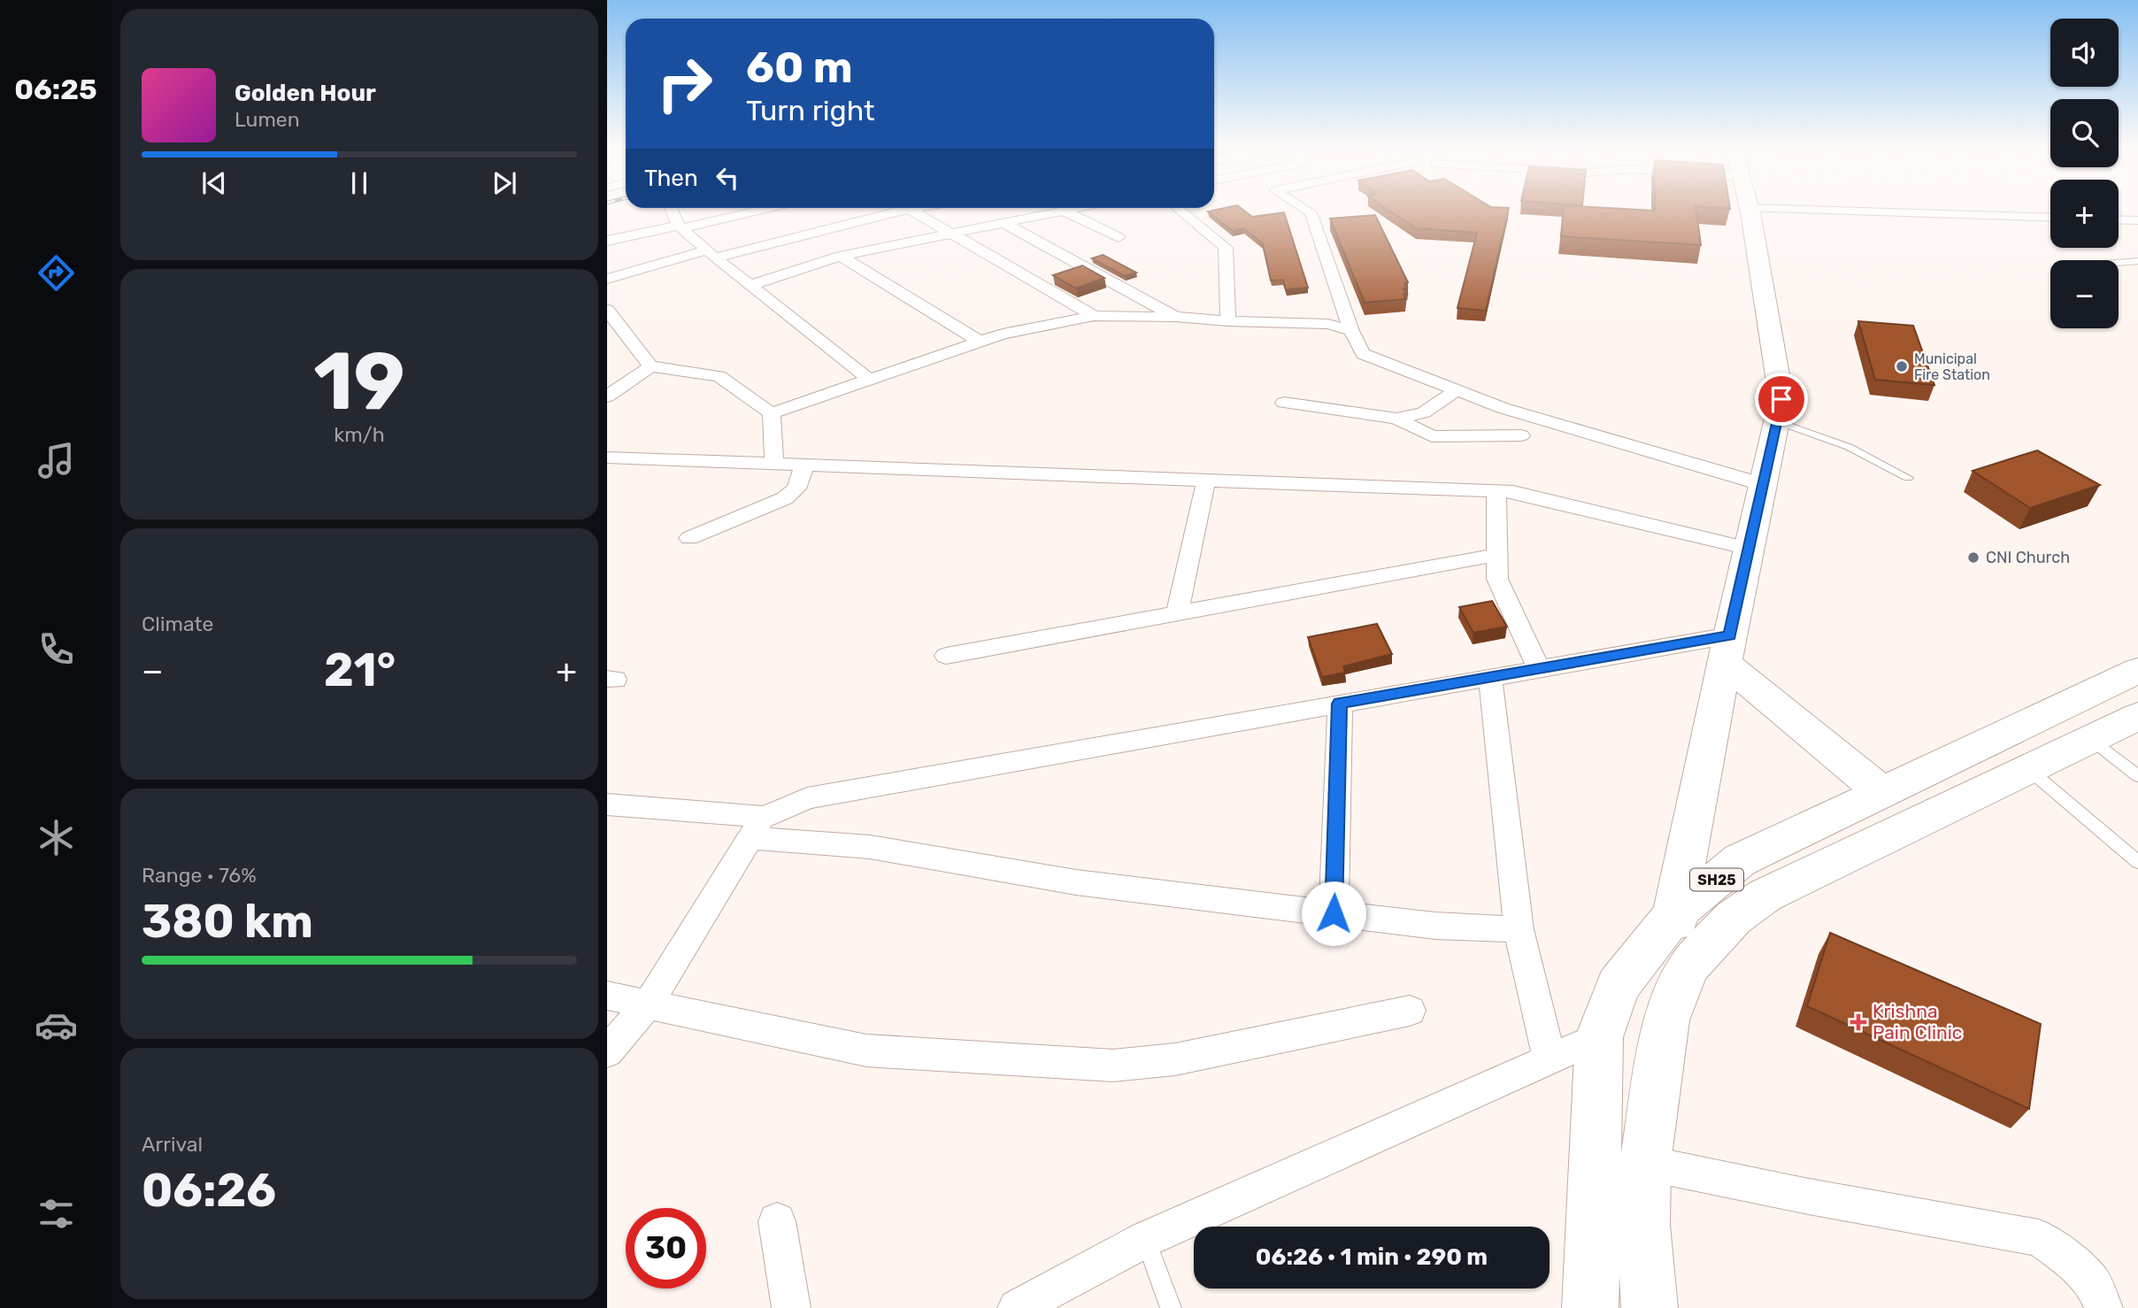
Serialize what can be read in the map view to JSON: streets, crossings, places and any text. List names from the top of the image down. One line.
{"streets":{"main road":["SH25"]},"places":{"other":["Municipal Fire Station","CNI Church"],"health":["Krishna Pain Clinic"]},"page":{"tabs":"06:25","map_buttons":["+","−"],"turn":["60 m","Turn right"],"song":["Golden Hour","Lumen"],"then":"Then","tile":[["19","km/h"],"Climate",["Range · 76%","380 km"],["Arrival","06:26"]],"heat":["−","21°","+"],"limit":"30","trip":"06:26 · 1 min · 290 m"}}
